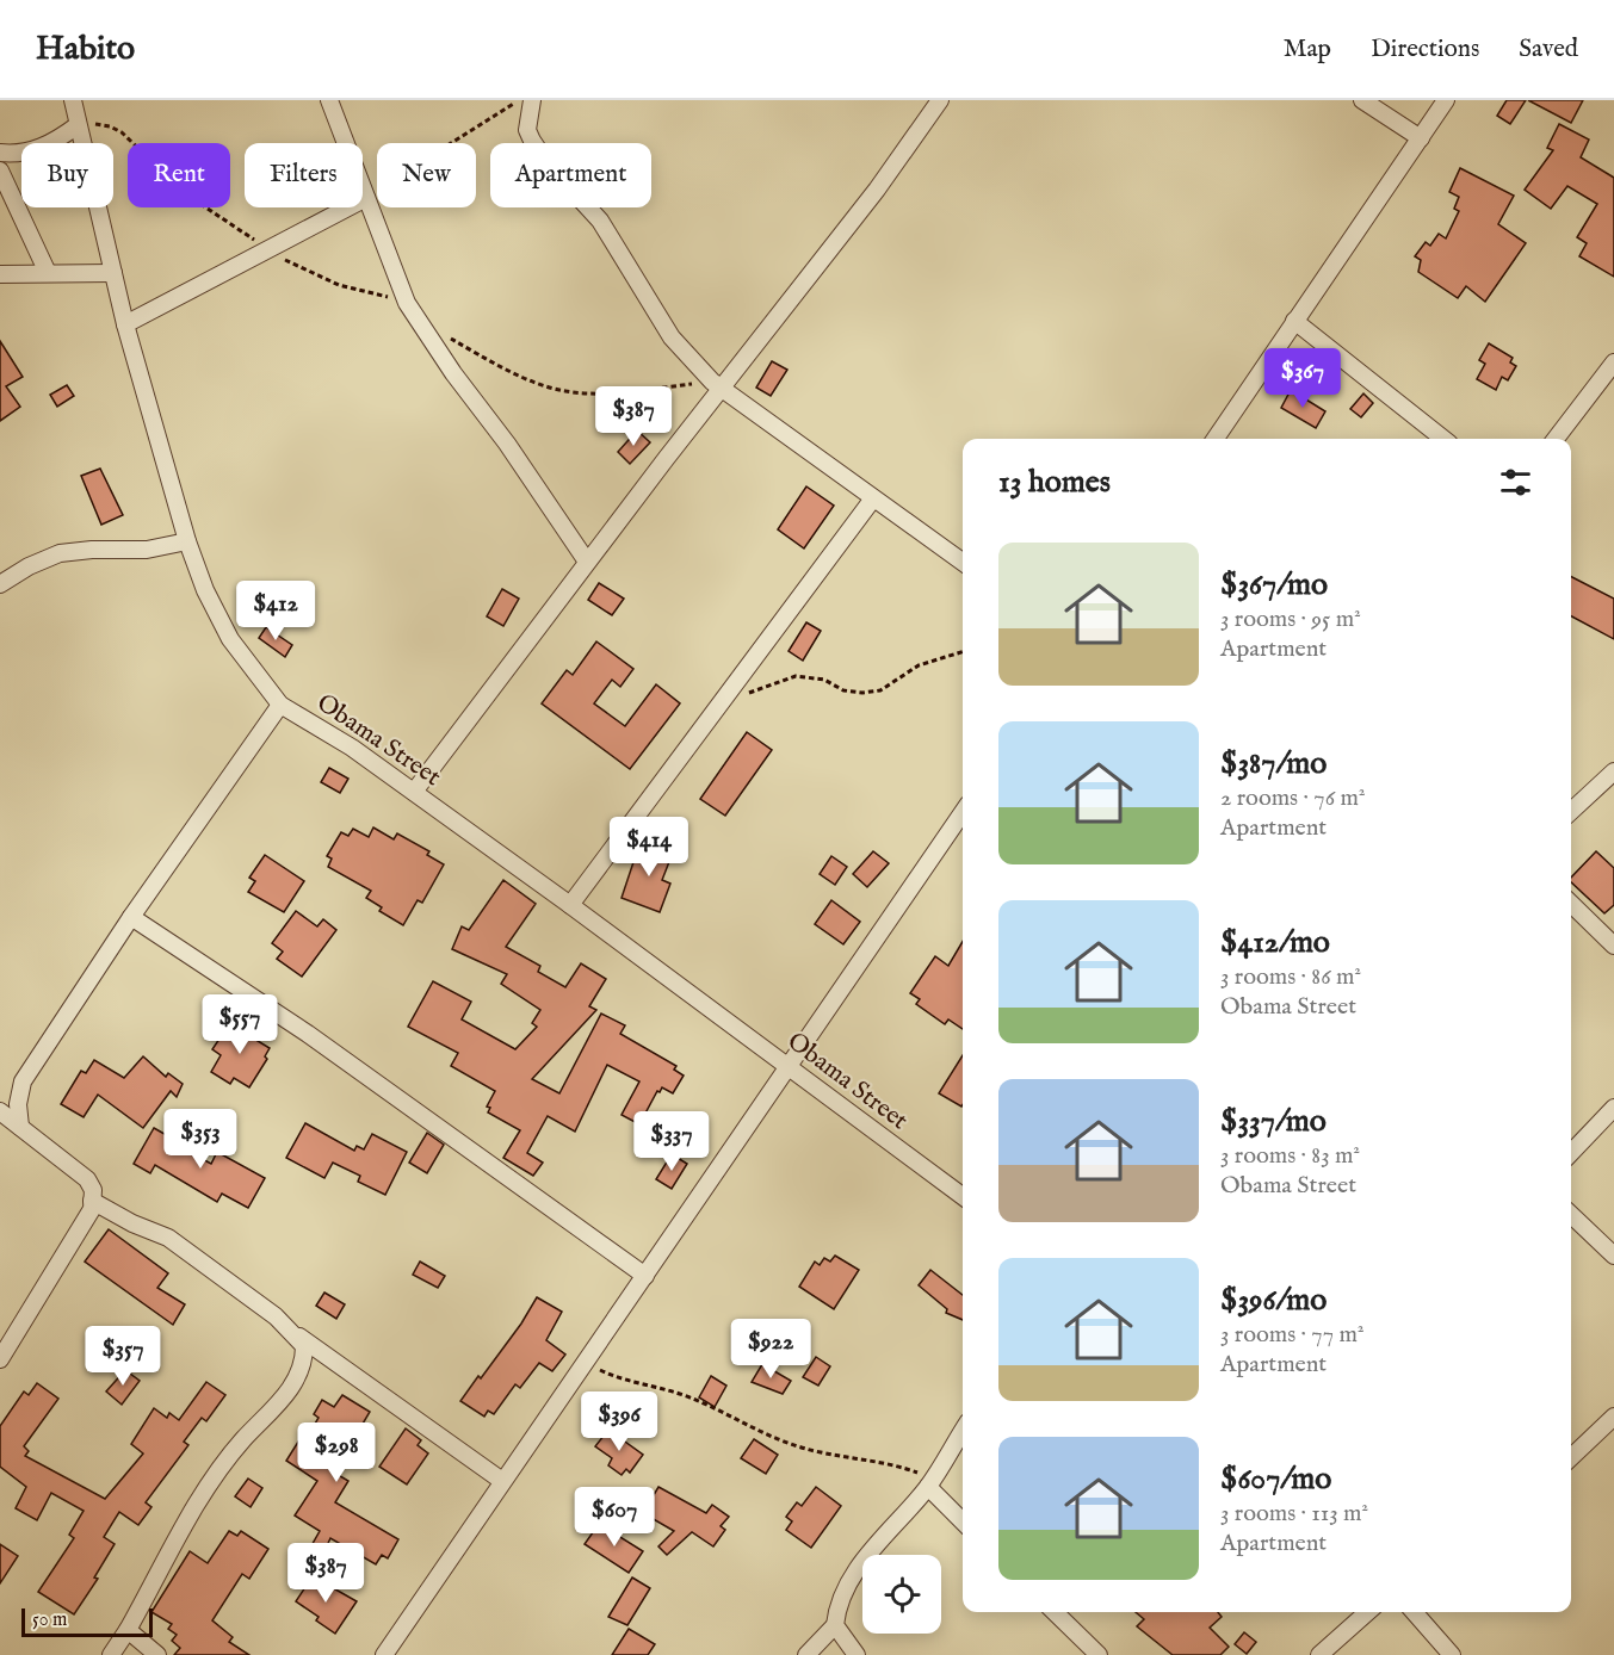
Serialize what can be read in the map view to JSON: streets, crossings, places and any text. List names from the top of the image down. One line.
{"streets":{"street":["Obama Street"]},"scale_bar":"50 m","page":{"header":"Habito","nav":["Map","Directions","Saved"],"chip":["Buy","Rent","Filters","New","Apartment"],"price":["$367","$387","$412","$414","$557","$353","$337","$922","$357","$396","$298","$607","$387"],"heading":"13 homes","list":[{"name":"$367/mo","note":"3 rooms · 95 m² · Apartment"},{"name":"$387/mo","note":"2 rooms · 76 m² · Apartment"},{"name":"$412/mo","note":"3 rooms · 86 m² · Obama Street"},{"name":"$337/mo","note":"3 rooms · 83 m² · Obama Street"},{"name":"$396/mo","note":"3 rooms · 77 m² · Apartment"},{"name":"$607/mo","note":"3 rooms · 113 m² · Apartment"}],"scale":"50 m"}}
